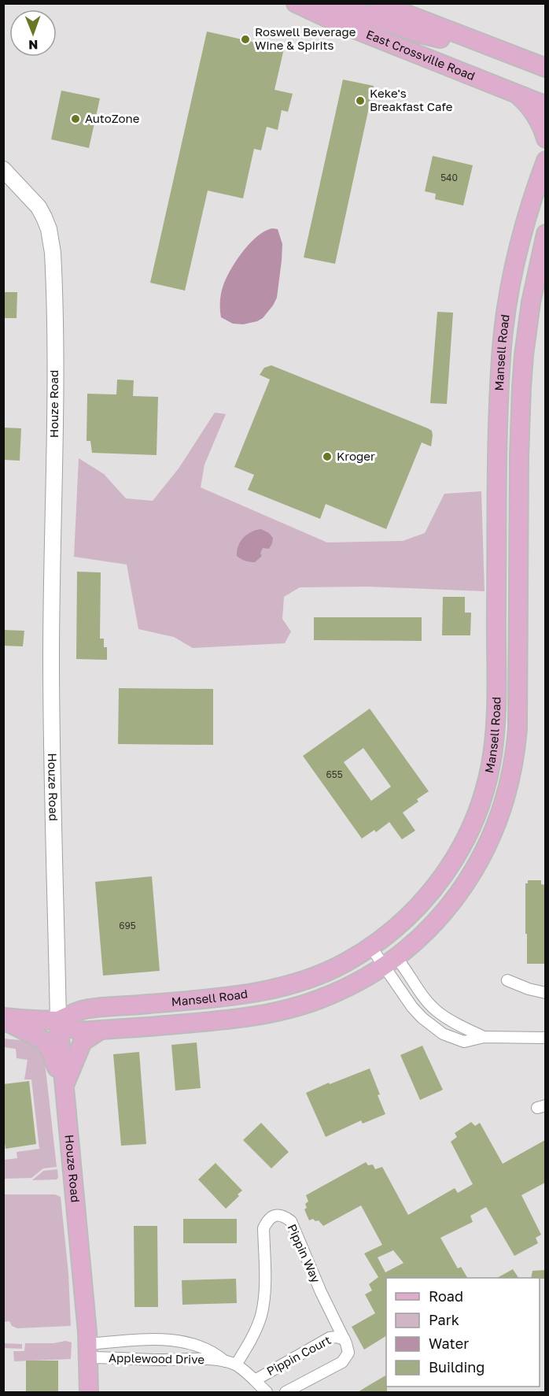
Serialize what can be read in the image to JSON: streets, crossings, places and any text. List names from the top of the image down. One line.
{"streets":{"main road":["East Crossville Road","Mansell Road","Houze Road"],"street":["Pippin Way","Pippin Court","Applewood Drive"]},"crossings":[["Mansell Road","Houze Road"],["Houze Road","Applewood Drive"],["Pippin Way","Pippin Court"],["Pippin Way","Applewood Drive"],["Pippin Court","Applewood Drive"]],"places":["Roswell Beverage Wine & Spirits","Keke's Breakfast Cafe","AutoZone","Kroger"],"house_numbers":["540","655","695"],"legend":["Road","Park","Water","Building"],"north":"bottom"}
